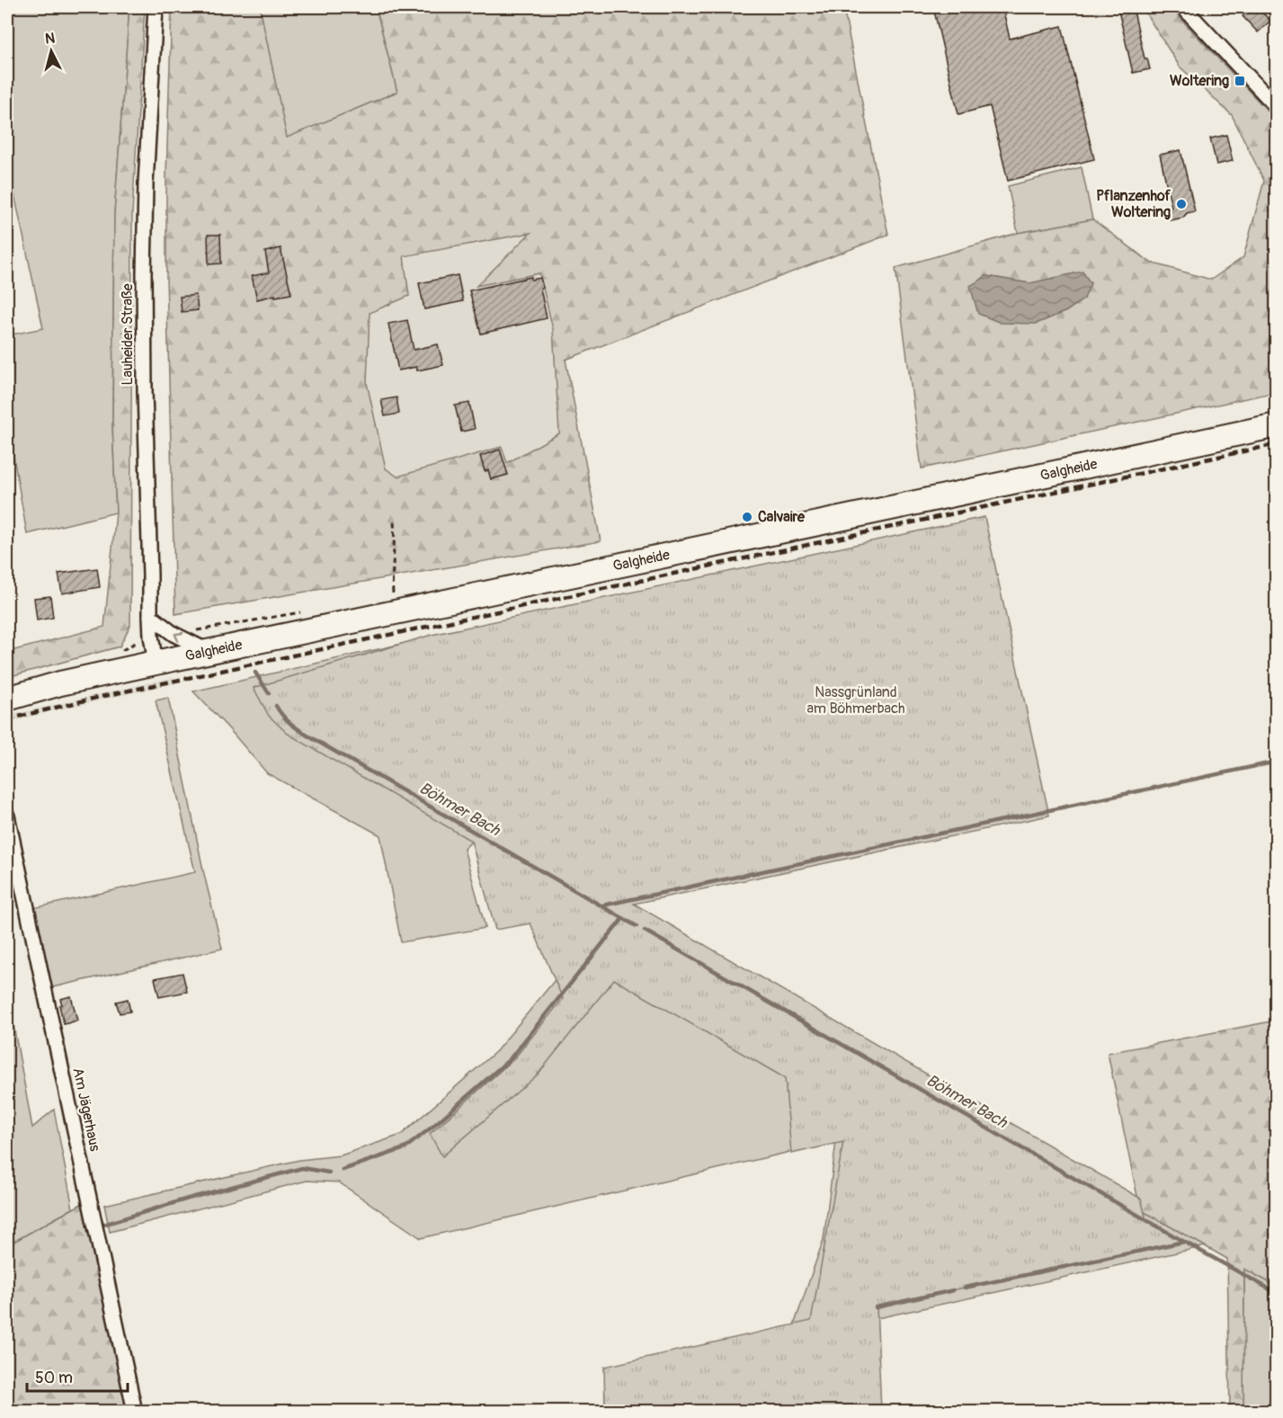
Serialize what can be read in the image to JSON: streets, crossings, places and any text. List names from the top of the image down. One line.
{"streets":{"main road":["Galgheide"],"street":["Lauheider Straße","Am Jägerhaus"]},"crossings":[["Lauheider Straße","Galgheide"]],"water":["Böhmer Bach"],"parks":["Nassgrünland am Böhmerbach"],"places":{"transit":["Woltering"],"other":["Pflanzenhof Woltering","Calvaire"]},"scale_bar":"50 m","north":"top"}
